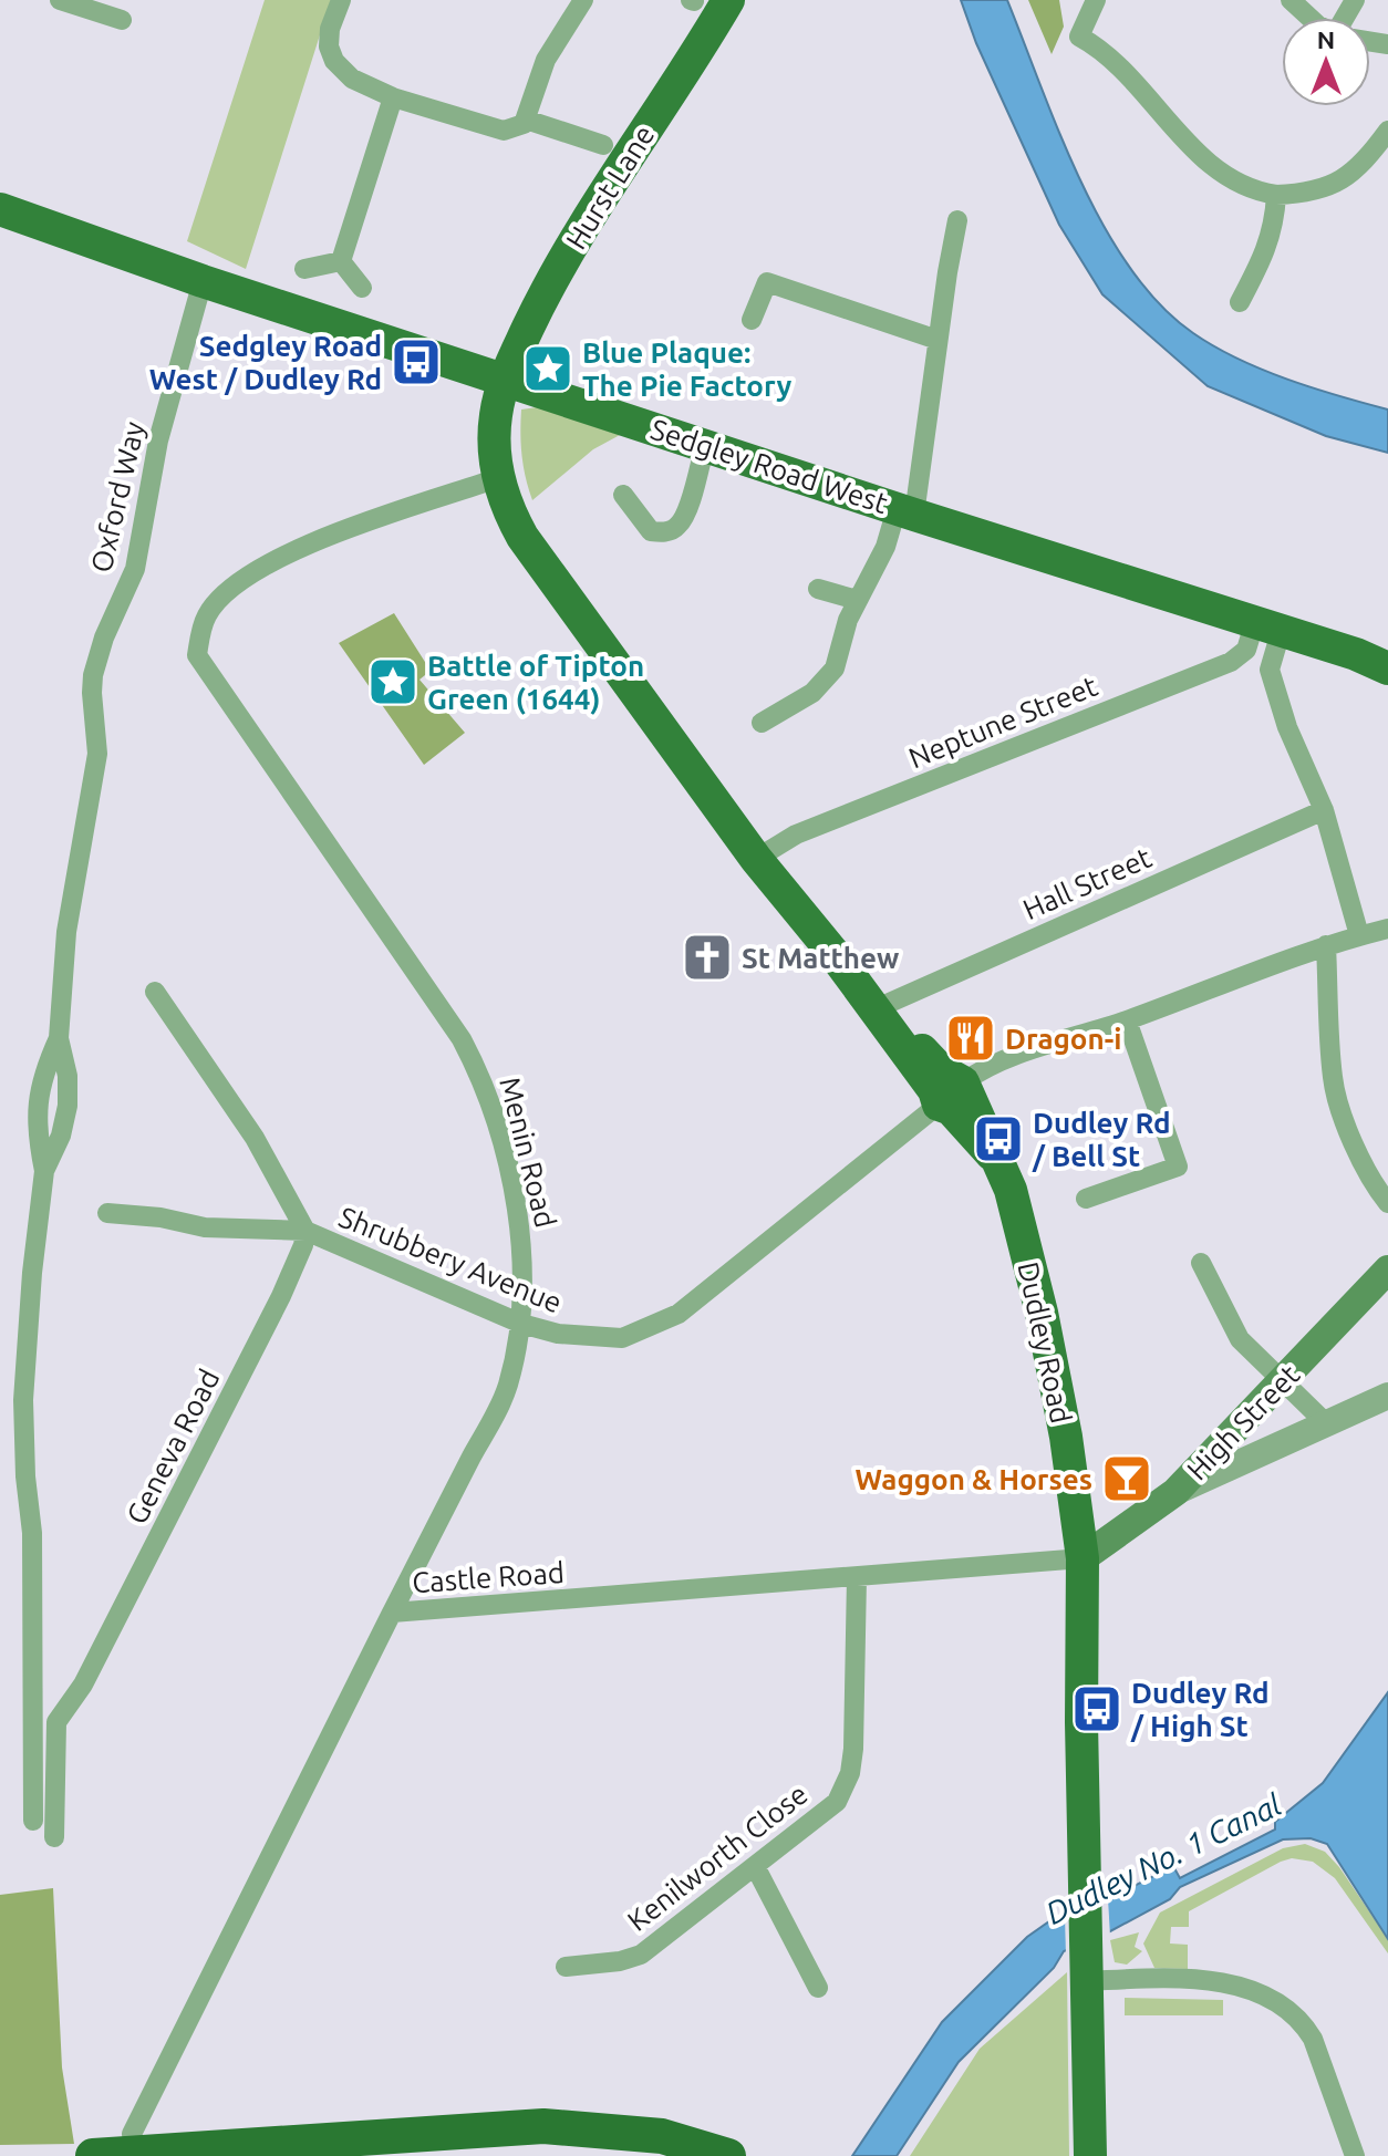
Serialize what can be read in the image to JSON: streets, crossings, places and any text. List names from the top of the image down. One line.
{"streets":{"main road":["Hurst Lane","Sedgley Road West","Dudley Road","High Street"],"street":["Oxford Way","Neptune Street","Hall Street","Menin Road","Shrubbery Avenue","Geneva Road","Castle Road","Kenilworth Close"]},"crossings":[["Hurst Lane","Sedgley Road West"],["Hurst Lane","Dudley Road"],["Sedgley Road West","Oxford Way"],["Sedgley Road West","Neptune Street"],["Sedgley Road West","Dudley Road"],["Neptune Street","Dudley Road"],["Hall Street","Dudley Road"],["Menin Road","Shrubbery Avenue"],["Menin Road","Dudley Road"],["Menin Road","Castle Road"],["Shrubbery Avenue","Dudley Road"],["Shrubbery Avenue","Geneva Road"],["Dudley Road","High Street"],["Dudley Road","Castle Road"],["High Street","Castle Road"],["Castle Road","Kenilworth Close"]],"water":["Dudley No. 1 Canal"],"places":{"bus stop":["Sedgley Road West / Dudley Rd","Dudley Rd / Bell St","Dudley Rd / High St"],"place":["Blue Plaque: The Pie Factory","Battle of Tipton Green (1644)"],"church":["St Matthew"],"restaurant":["Dragon-i"],"bar":["Waggon & Horses"]},"north":"top"}
